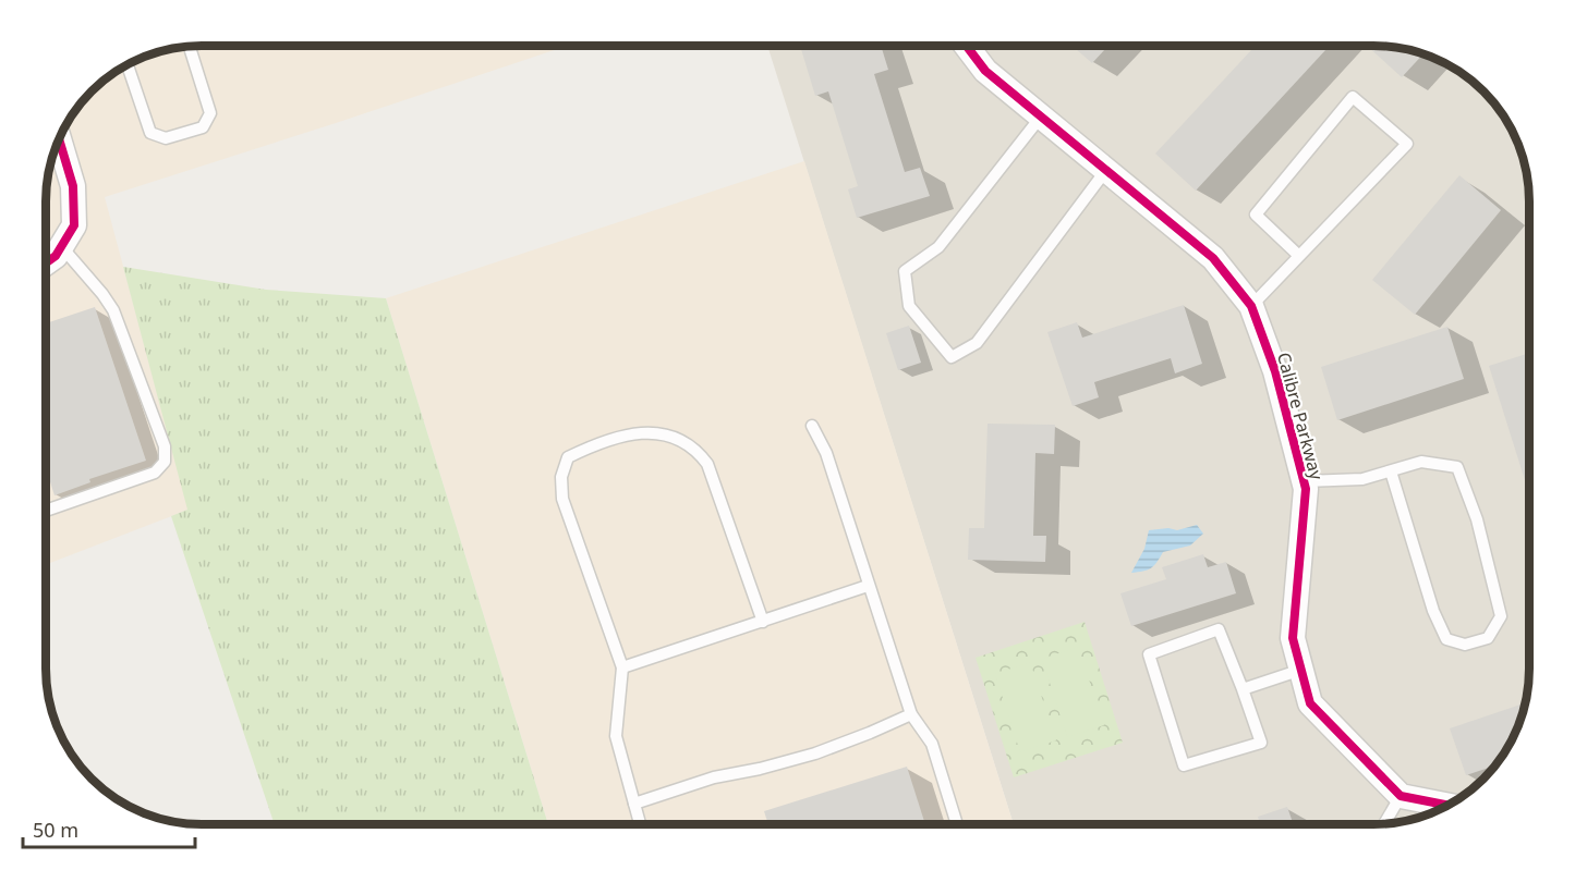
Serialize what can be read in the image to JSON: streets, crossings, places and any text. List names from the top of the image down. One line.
{"streets":{"street":["Calibre Parkway"]},"scale_bar":"50 m"}
